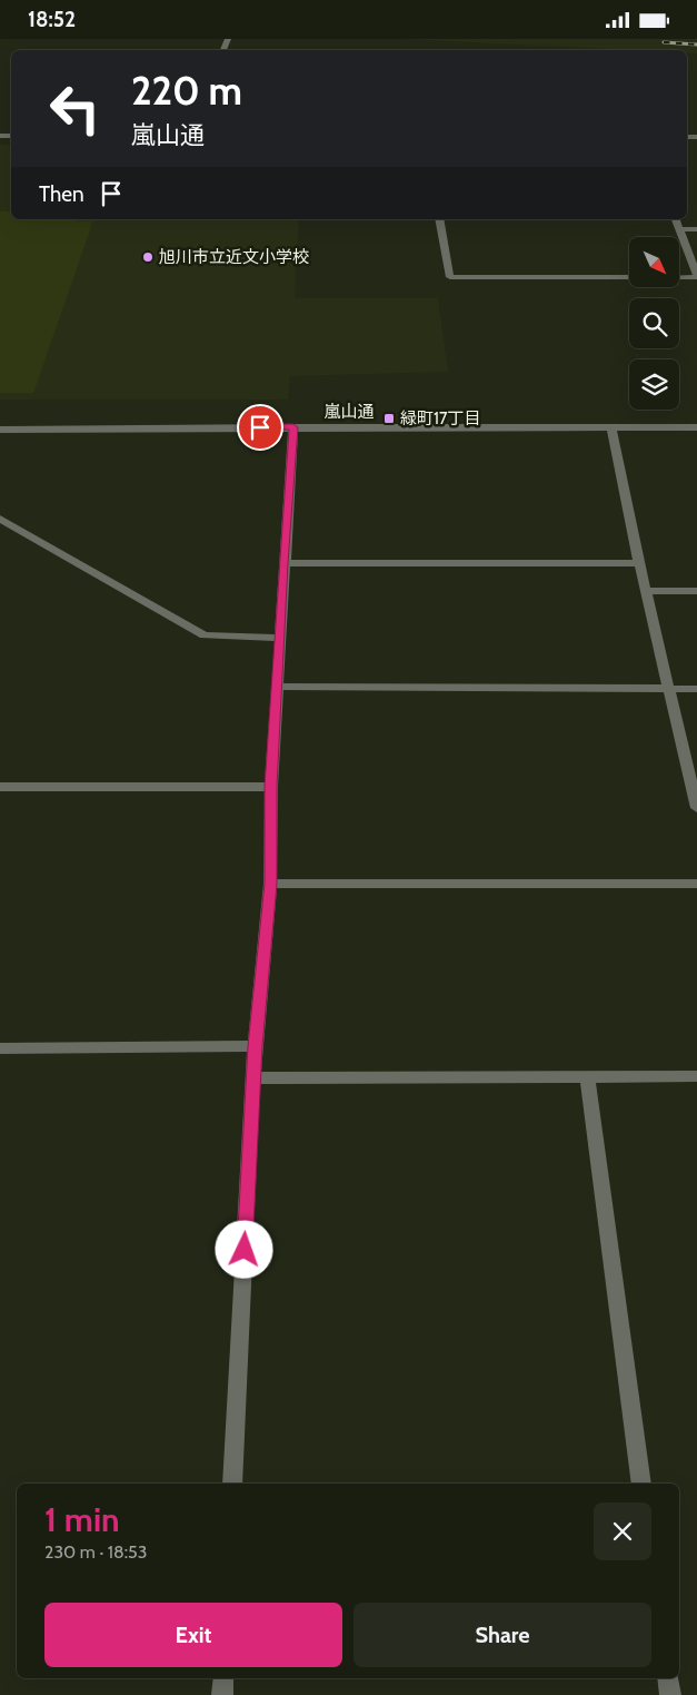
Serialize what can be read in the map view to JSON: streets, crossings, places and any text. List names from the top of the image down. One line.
{"streets":{"street":["嵐山通"]},"places":{"other":["旭川市立近文小学校"],"transit":["緑町17丁目"]},"north":"bottom right","page":{"status":"18:52","turn":["220 m","嵐山通"],"then":"Then","heading":["1 min","230 m · 18:53"],"buttons":["Exit","Share"]}}
